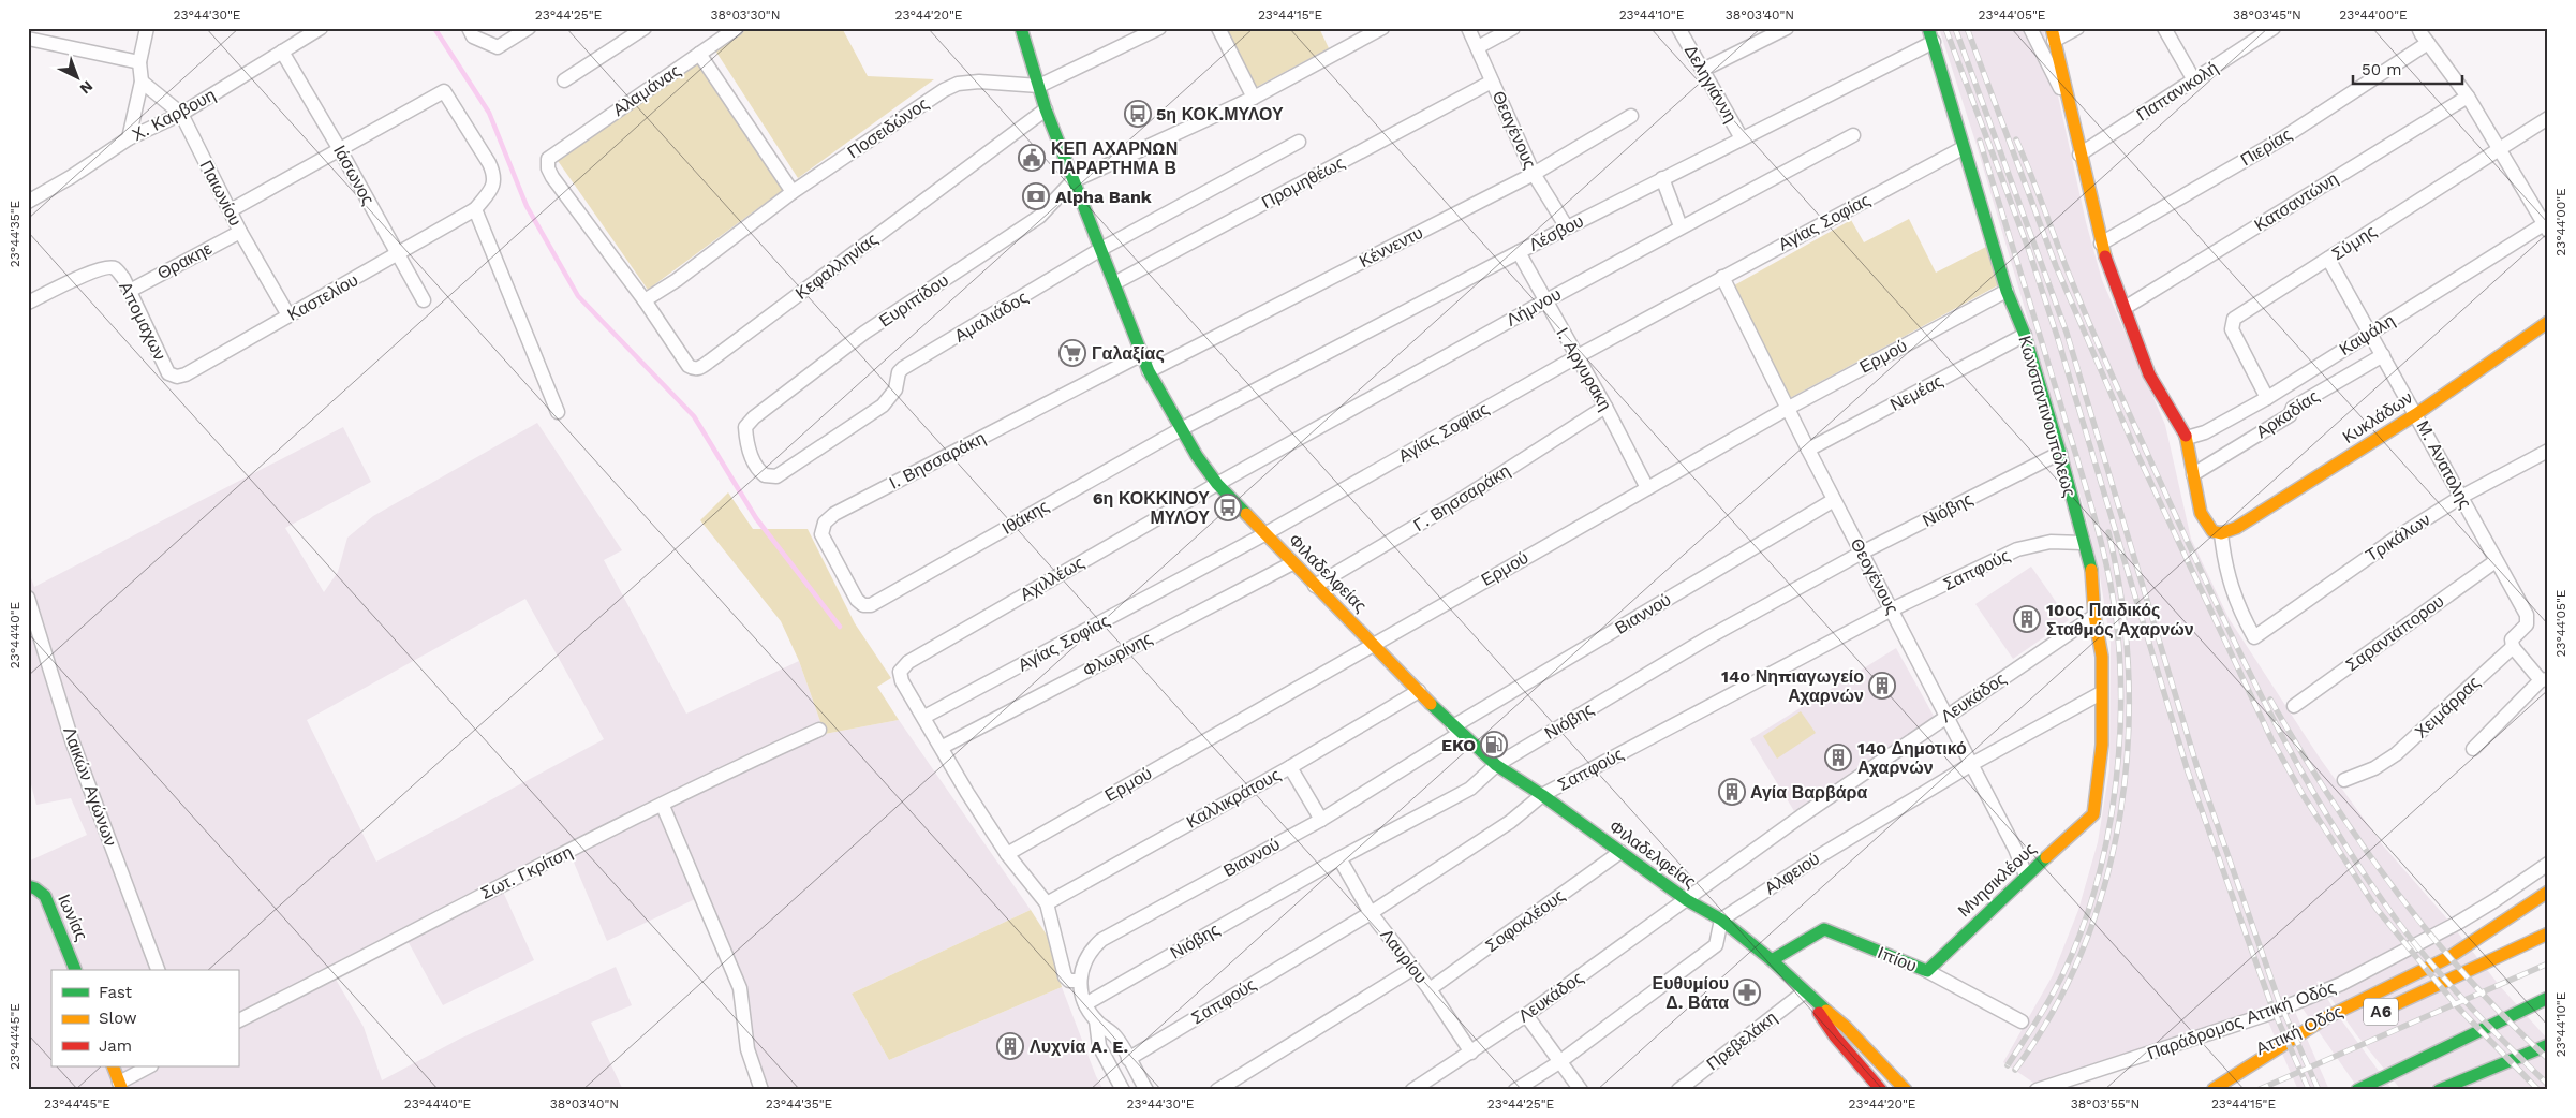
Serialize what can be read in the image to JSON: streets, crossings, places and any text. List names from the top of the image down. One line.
{"streets":{"main road":["Κωνσταντινουπόλεως","Κυκλάδων","Φιλαδελφείας","Μνησικλέους","Ιωνίας","Ιπίου","Α6","Αττική Οδός"],"street":["Δεληγιάννη","Αλαμάνας","Παπανικολή","Χ. Καρβουη","Ποσειδώνος","Θεαγένους","Πιερίας","Ιάσωνος","Προμηθέως","Παιωνίου","Κατσαντώνη","Αγίας Σοφίας","Λέσβου","Σύμης","Κέννεντυ","Θρακηε","Κεφαλληνίας","Καστελίου","Ευριπίδου","Λήμνου","Αμαλιάδος","Απομαχων","Καψάλη","Ερμού","Ι. Αργυρακη","Νεμέας","Αρκαδίας","Ι. Βησσαράκη","Μ. Ανατολης","Γ. Βησσαράκη","Νιόβης","Ιθάκης","Τρικάλων","Σαπφούς","Θεογένους","Αχιλλέως","Βιαννού","Σαραντάπορου","Φλωρίνης","Λευκάδος","Χειμάρρας","Λαικών Αγώνων","Καλλικράτους","Σωτ. Γκρίτση","Αλφειού","Σοφοκλέους","Λαυρίου","Παράδρομος Αττική Οδός","Πρεβελάκη"]},"crossings":[["Δεληγιάννη","Λέσβου"],["Αλαμάνας","Ποσειδώνος"],["Αλαμάνας","Κεφαλληνίας"],["Χ. Καρβουη","Ιάσωνος"],["Χ. Καρβουη","Παιωνίου"],["Ποσειδώνος","Κεφαλληνίας"],["Ποσειδώνος","Φιλαδελφείας"],["Θεαγένους","Προμηθέως"],["Θεαγένους","Λέσβου"],["Θεαγένους","Κέννεντυ"],["Ιάσωνος","Καστελίου"],["Προμηθέως","Φιλαδελφείας"],["Παιωνίου","Θρακηε"],["Παιωνίου","Καστελίου"],["Αγίας Σοφίας","Ι. Αργυρακη"],["Αγίας Σοφίας","Κωνσταντινουπόλεως"],["Αγίας Σοφίας","Φιλαδελφείας"],["Αγίας Σοφίας","Θεογένους"],["Αγίας Σοφίας","Αχιλλέως"],["Λέσβου","Ι. Αργυρακη"],["Λέσβου","Κωνσταντινουπόλεως"],["Λέσβου","Ιθάκης"],["Λέσβου","Φιλαδελφείας"],["Σύμης","Καψάλη"],["Σύμης","Μ. Ανατολης"],["Κέννεντυ","Φιλαδελφείας"],["Θρακηε","Απομαχων"],["Κεφαλληνίας","Φιλαδελφείας"],["Καστελίου","Απομαχων"],["Ευριπίδου","Αμαλιάδος"],["Ευριπίδου","Φιλαδελφείας"],["Λήμνου","Ι. Αργυρακη"],["Λήμνου","Φιλαδελφείας"],["Λήμνου","Αχιλλέως"],["Αμαλιάδος","Φιλαδελφείας"],["Καψάλη","Μ. Ανατολης"],["Ερμού","Ι. Αργυρακη"],["Ερμού","Κωνσταντινουπόλεως"],["Ερμού","Φιλαδελφείας"],["Ερμού","Θεογένους"],["Ι. Αργυρακη","Γ. Βησσαράκη"],["Νεμέας","Κωνσταντινουπόλεως"],["Νεμέας","Θεογένους"],["Αρκαδίας","Μ. Ανατολης"],["Κωνσταντινουπόλεως","Νιόβης"],["Κωνσταντινουπόλεως","Σαπφούς"],["Κωνσταντινουπόλεως","Λευκάδος"],["Κωνσταντινουπόλεως","Αλφειού"],["Κωνσταντινουπόλεως","Μνησικλέους"],["Κυκλάδων","Μ. Ανατολης"],["Κυκλάδων","Τρικάλων"],["Ι. Βησσαράκη","Ιθάκης"],["Ι. Βησσαράκη","Φιλαδελφείας"],["Μ. Ανατολης","Τρικάλων"],["Μ. Ανατολης","Σαραντάπορου"],["Μ. Ανατολης","Χειμάρρας"],["Γ. Βησσαράκη","Φιλαδελφείας"],["Νιόβης","Φιλαδελφείας"],["Νιόβης","Θεογένους"],["Νιόβης","Βιαννού"],["Νιόβης","Λαυρίου"],["Ιθάκης","Φιλαδελφείας"],["Σαπφούς","Φιλαδελφείας"],["Σαπφούς","Θεογένους"],["Σαπφούς","Λαυρίου"],["Φιλαδελφείας","Αχιλλέως"],["Φιλαδελφείας","Βιαννού"],["Φιλαδελφείας","Φλωρίνης"],["Φιλαδελφείας","Λευκάδος"],["Φιλαδελφείας","Καλλικράτους"],["Φιλαδελφείας","Αλφειού"],["Φιλαδελφείας","Σοφοκλέους"],["Φιλαδελφείας","Ιπίου"],["Φιλαδελφείας","Πρεβελάκη"],["Θεογένους","Βιαννού"],["Θεογένους","Λευκάδος"],["Θεογένους","Αλφειού"],["Θεογένους","Μνησικλέους"],["Λευκάδος","Λαυρίου"],["Μνησικλέους","Ιπίου"],["Σοφοκλέους","Λαυρίου"]],"places":{"bus stop":["5η ΚΟΚ.ΜΥΛΟΥ","6η ΚΟΚΚΙΝΟΥ ΜΥΛΟΥ"],"public building":["ΚΕΠ ΑΧΑΡΝΩΝ ΠΑΡΑΡΤΗΜΑ Β"],"bank":["Alpha Bank"],"supermarket":["Γαλαξίας"],"building":["10ος Παιδικός Σταθμός Αχαρνών","14ο Νηπιαγωγείο Αχαρνών","14ο Δημοτικό Αχαρνών","Αγία Βαρβάρα","Λυχνία A. E."],"fuel station":["EKO"],"pharmacy":["Ευθυμίου Δ. Βάτα"]},"legend":["Fast","Slow","Jam"],"scale_bar":"50 m","north":"bottom right","coordinates":["23°44'30\"E","23°44'25\"E","38°03'30\"N","23°44'20\"E","23°44'15\"E","23°44'10\"E","38°03'40\"N","23°44'05\"E","38°03'45\"N","23°44'00\"E","23°44'35\"E","23°44'40\"E","23°44'45\"E","38°03'55\"N"]}
